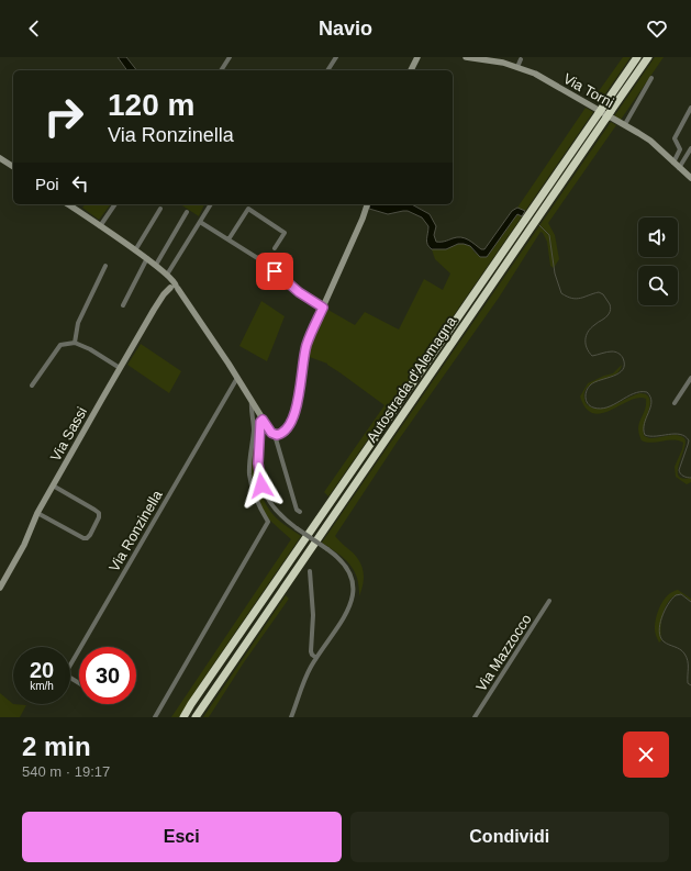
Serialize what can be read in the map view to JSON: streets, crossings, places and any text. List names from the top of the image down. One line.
{"streets":{"highway":["Autostrada d'Alemagna"],"street":["Via Torni","Via Sassi","Via Ronzinella","Via Mazzocco"]},"page":{"header":"Navio","turn":["120 m","Via Ronzinella"],"then":"Poi","speed":"20 km/h","limit":"30","heading":["2 min","540 m · 19:17"],"buttons":["Esci","Condividi"]}}
